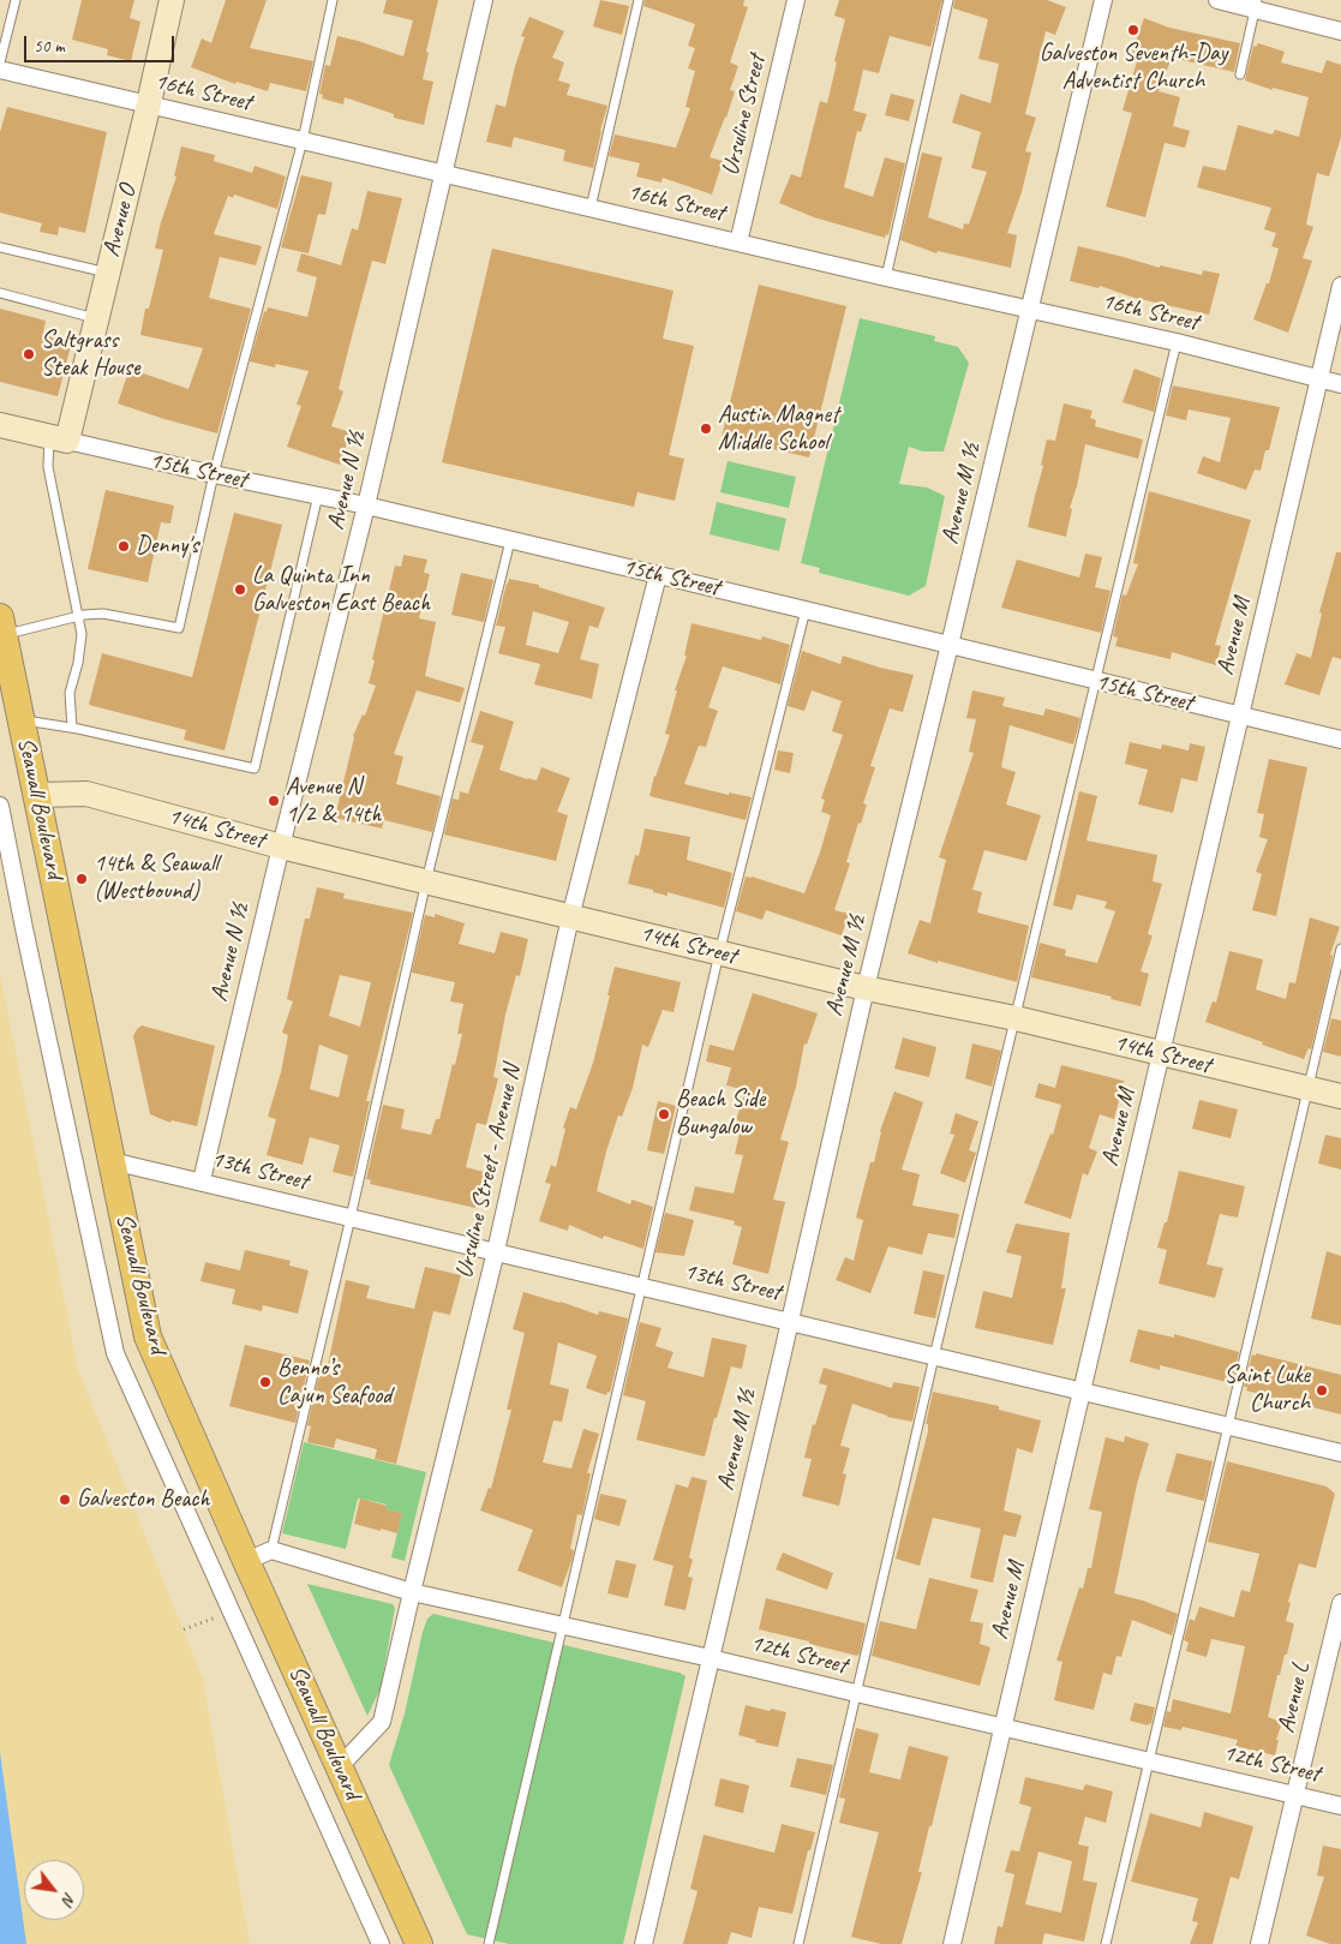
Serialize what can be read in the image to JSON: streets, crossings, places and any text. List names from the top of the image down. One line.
{"streets":{"main road":["Avenue O","15th Street","Seawall Boulevard","14th Street"],"street":["16th Street","Ursuline Street","Avenue N ½","Avenue M ½","Avenue M","13th Street","Ursuline Street - Avenue N","12th Street","Avenue L"]},"crossings":[["16th Street","Ursuline Street"],["16th Street","Avenue O"],["16th Street","Avenue N ½"],["16th Street","Avenue M ½"],["16th Street","Avenue M"],["Avenue O","15th Street"],["15th Street","Avenue N ½"],["15th Street","Avenue M ½"],["15th Street","Avenue M"],["15th Street","Ursuline Street - Avenue N"],["Avenue N ½","14th Street"],["Avenue N ½","13th Street"],["Avenue M ½","14th Street"],["Avenue M ½","13th Street"],["Avenue M ½","12th Street"],["Avenue M","14th Street"],["Avenue M","13th Street"],["Avenue M","12th Street"],["Seawall Boulevard","14th Street"],["Seawall Boulevard","13th Street"],["Seawall Boulevard","Ursuline Street - Avenue N"],["14th Street","Ursuline Street - Avenue N"],["13th Street","Ursuline Street - Avenue N"],["Ursuline Street - Avenue N","12th Street"],["12th Street","Avenue L"]],"places":["Galveston Seventh-Day Adventist Church","Saltgrass Steak House","Austin Magnet Middle School","Denny's","La Quinta Inn Galveston East Beach","Avenue N 1/2 & 14th","14th & Seawall (Westbound)","Beach Side Bungalow","Benno’s Cajun Seafood","Saint Luke Church","Galveston Beach"],"scale_bar":"50 m","north":"bottom right"}
